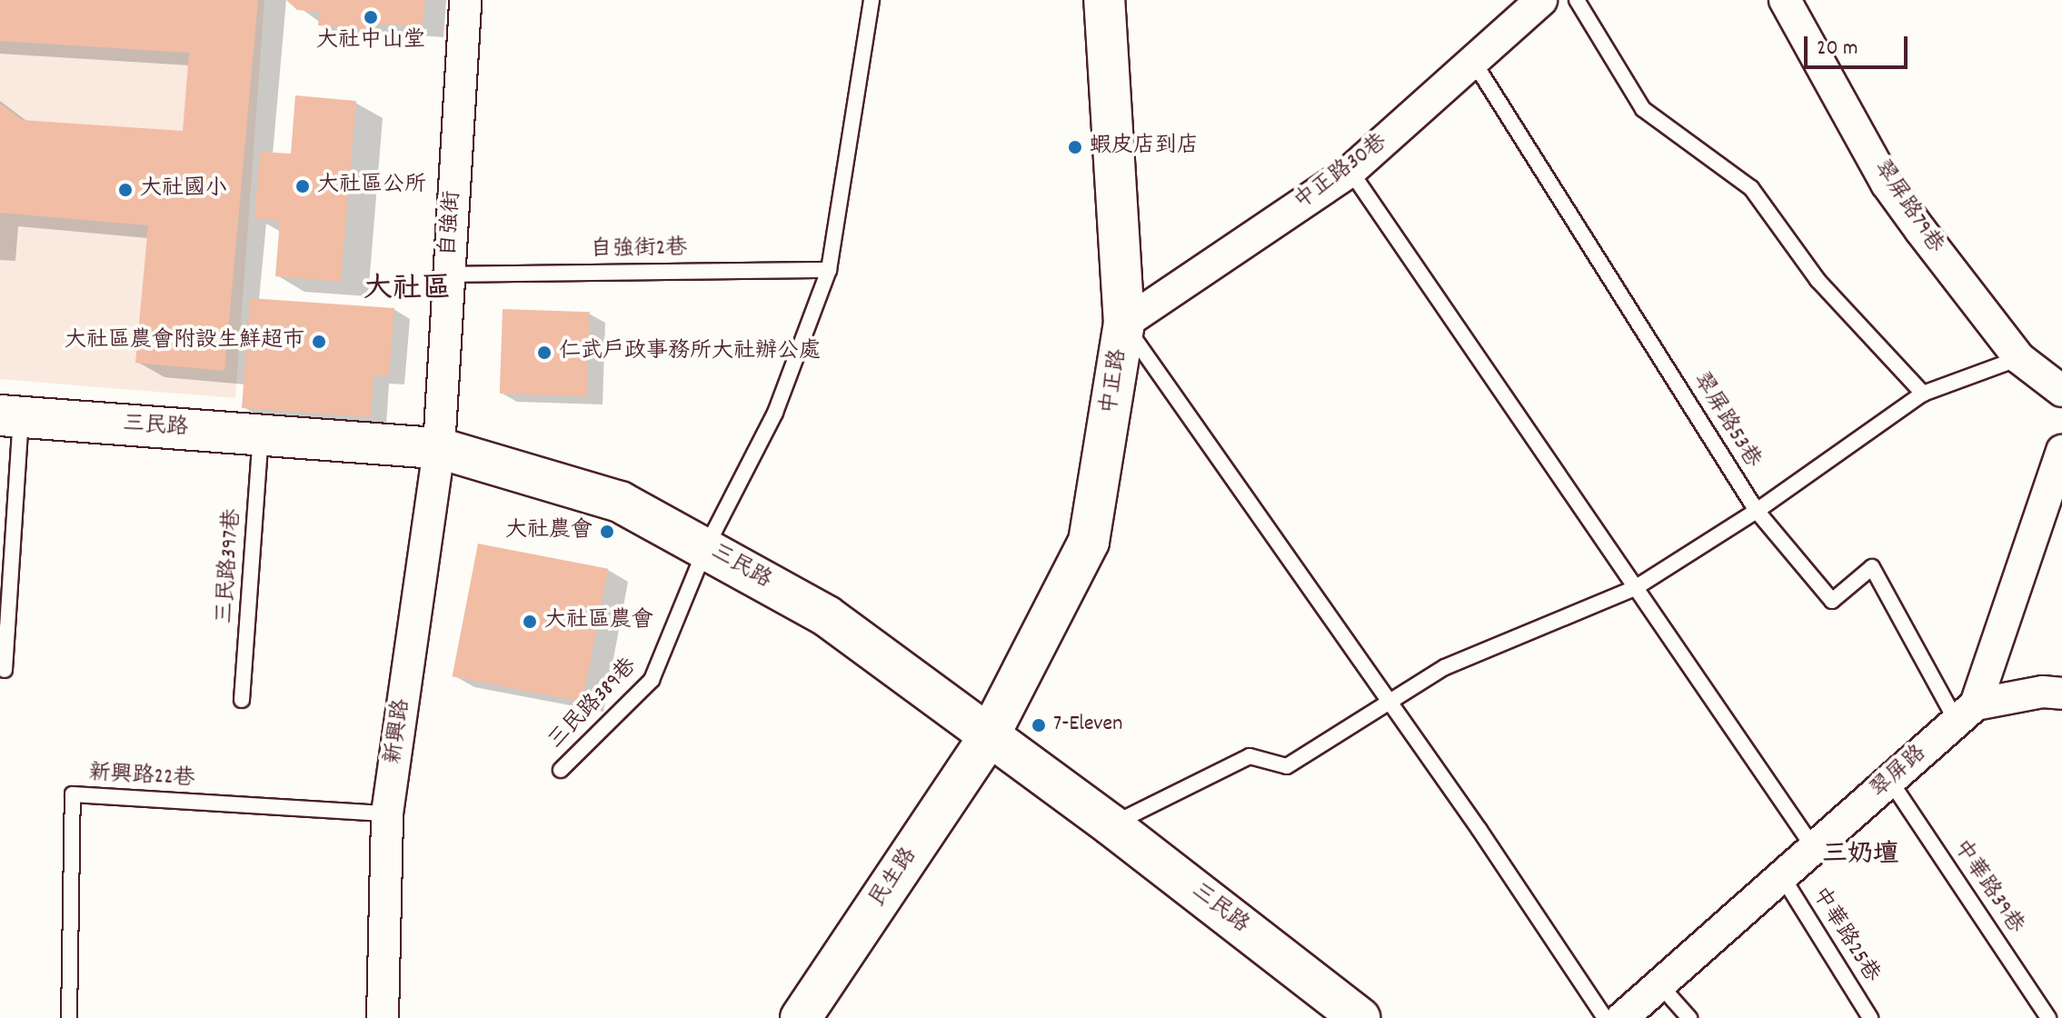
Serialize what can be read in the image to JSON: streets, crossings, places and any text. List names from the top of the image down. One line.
{"streets":{"street":["中正路30巷","翠屏路79巷","自強街","中正路","三民路","新興路","翠屏路","民生路"],"lane":["自強街2巷","翠屏路53巷","三民路397巷","三民路389巷","新興路22巷","中華路39巷","中華路25巷"]},"crossings":[["中正路30巷","中正路"],["中正路30巷","翠屏路53巷"],["自強街","自強街2巷"],["自強街","三民路"],["自強街","新興路"],["中正路","三民路"],["中正路","民生路"],["翠屏路53巷","翠屏路"],["三民路","三民路397巷"],["三民路","三民路389巷"],["三民路","新興路"],["三民路","民生路"],["新興路","新興路22巷"],["翠屏路","中華路39巷"],["翠屏路","中華路25巷"]],"districts":["大社區","三奶壇"],"places":["大社中山堂","蝦皮店到店","大社區公所","大社國小","大社區農會附設生鮮超市","仁武戶政事務所大社辦公處","大社農會","大社區農會","7-Eleven"],"scale_bar":"20 m"}
